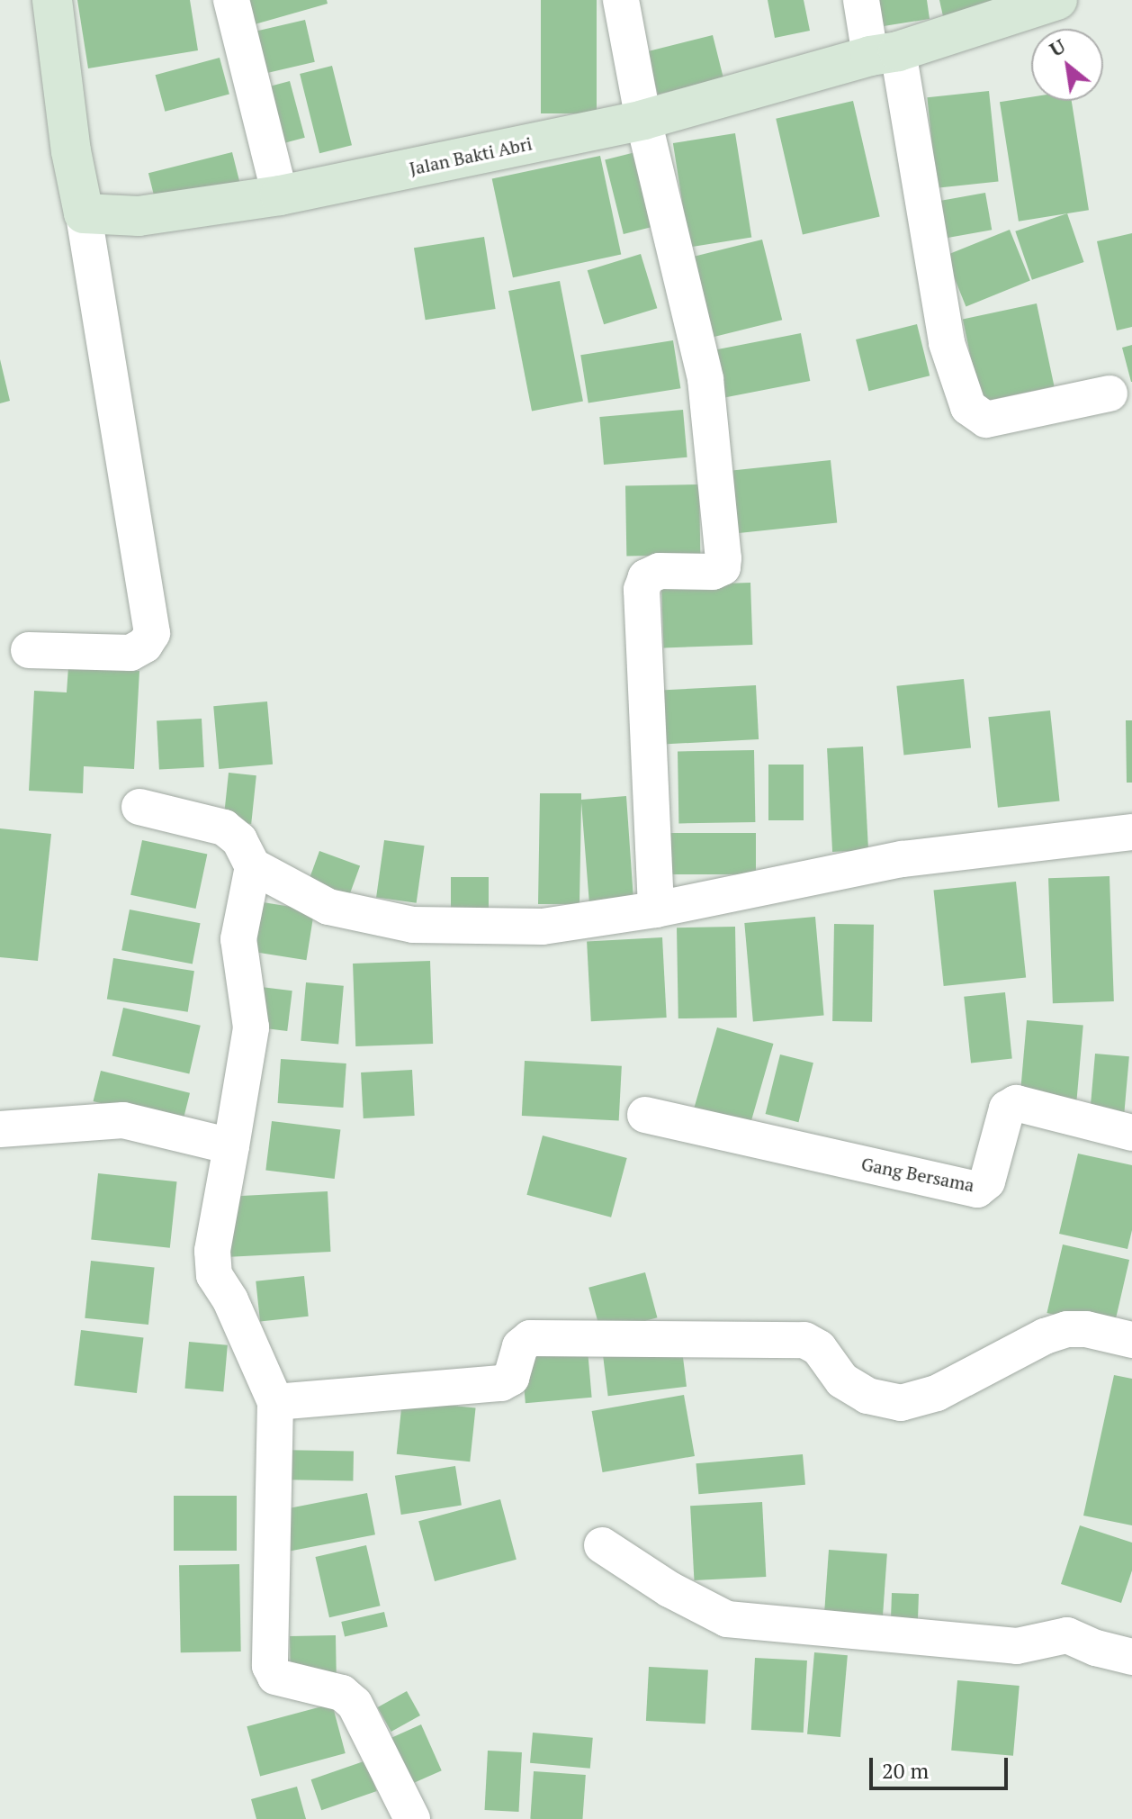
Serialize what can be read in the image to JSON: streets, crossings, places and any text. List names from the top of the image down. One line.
{"streets":{"street":["Jalan Bakti Abri","Gang Bersama"]},"scale_bar":"20 m","north":"top left"}
